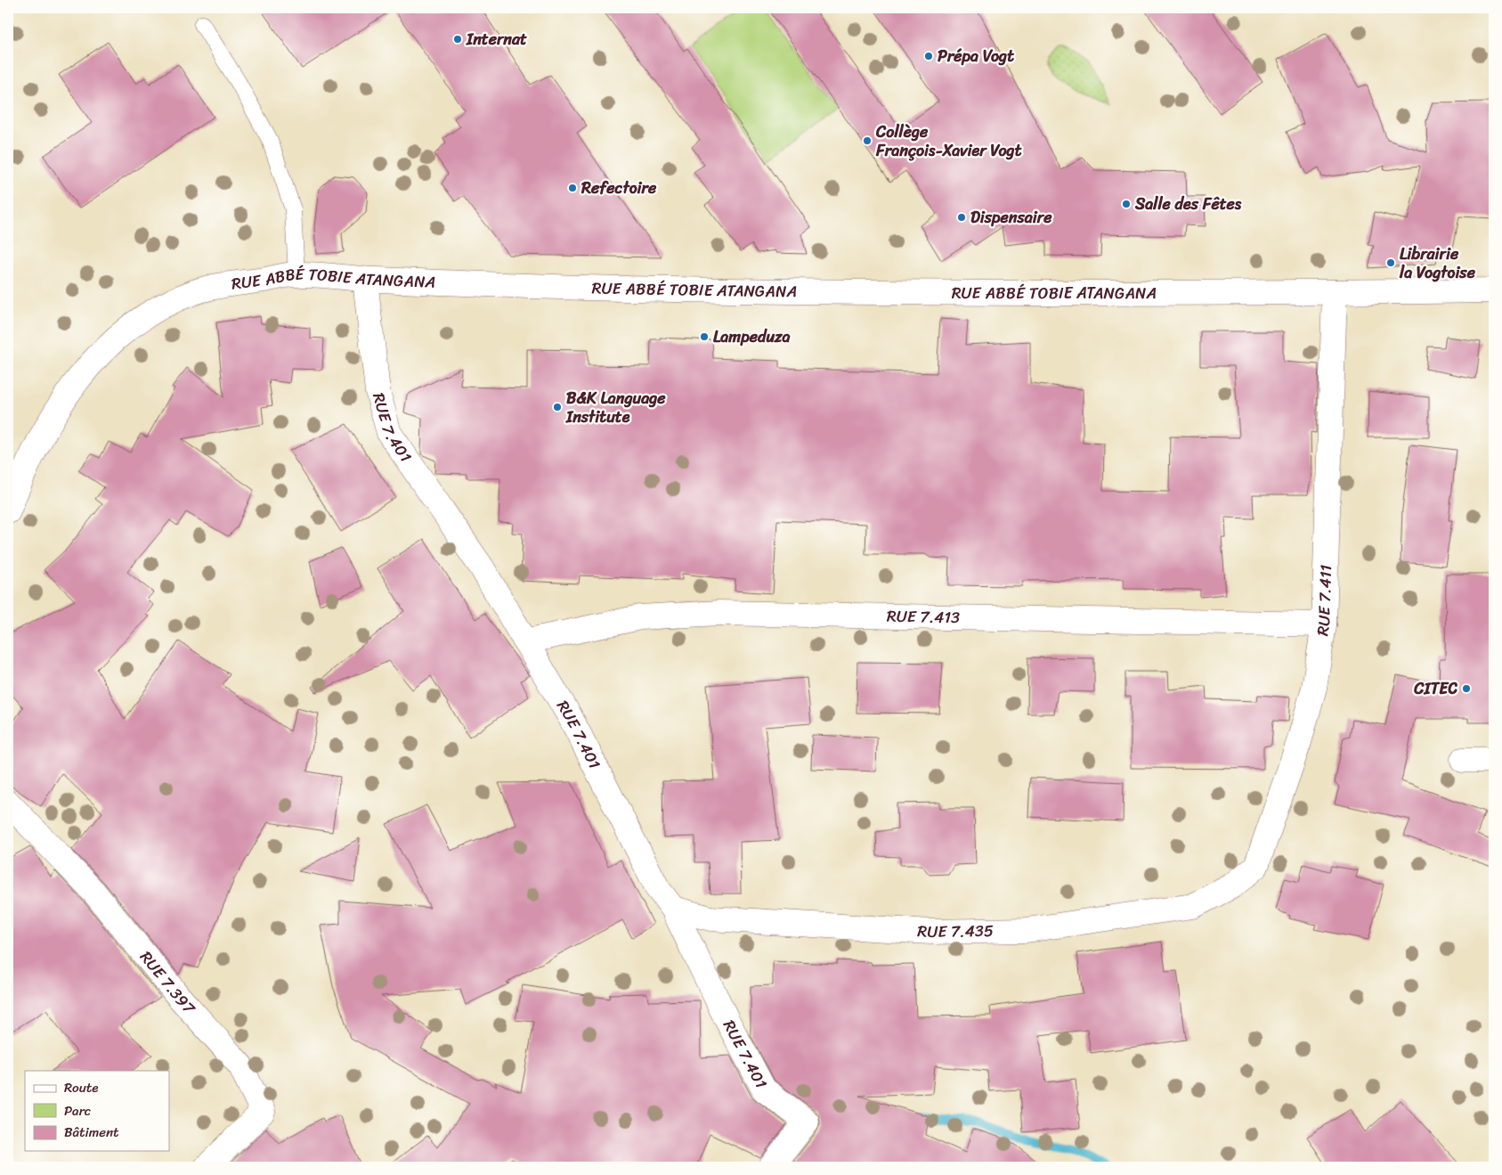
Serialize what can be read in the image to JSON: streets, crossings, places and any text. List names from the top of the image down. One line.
{"streets":{"street":["RUE ABBÉ TOBIE ATANGANA","RUE 7.401","RUE 7.411","RUE 7.413","RUE 7.435","RUE 7.397"]},"crossings":[["RUE ABBÉ TOBIE ATANGANA","RUE 7.401"],["RUE ABBÉ TOBIE ATANGANA","RUE 7.411"],["RUE 7.401","RUE 7.413"],["RUE 7.401","RUE 7.435"],["RUE 7.411","RUE 7.413"],["RUE 7.411","RUE 7.435"]],"places":["Internat","Prépa Vogt","Collège François-Xavier Vogt","Refectoire","Salle des Fêtes","Dispensaire","Librairie la Vogtoise","Lampeduza","B&K Language Institute","CITEC"],"legend":["Route","Parc","Bâtiment"]}
